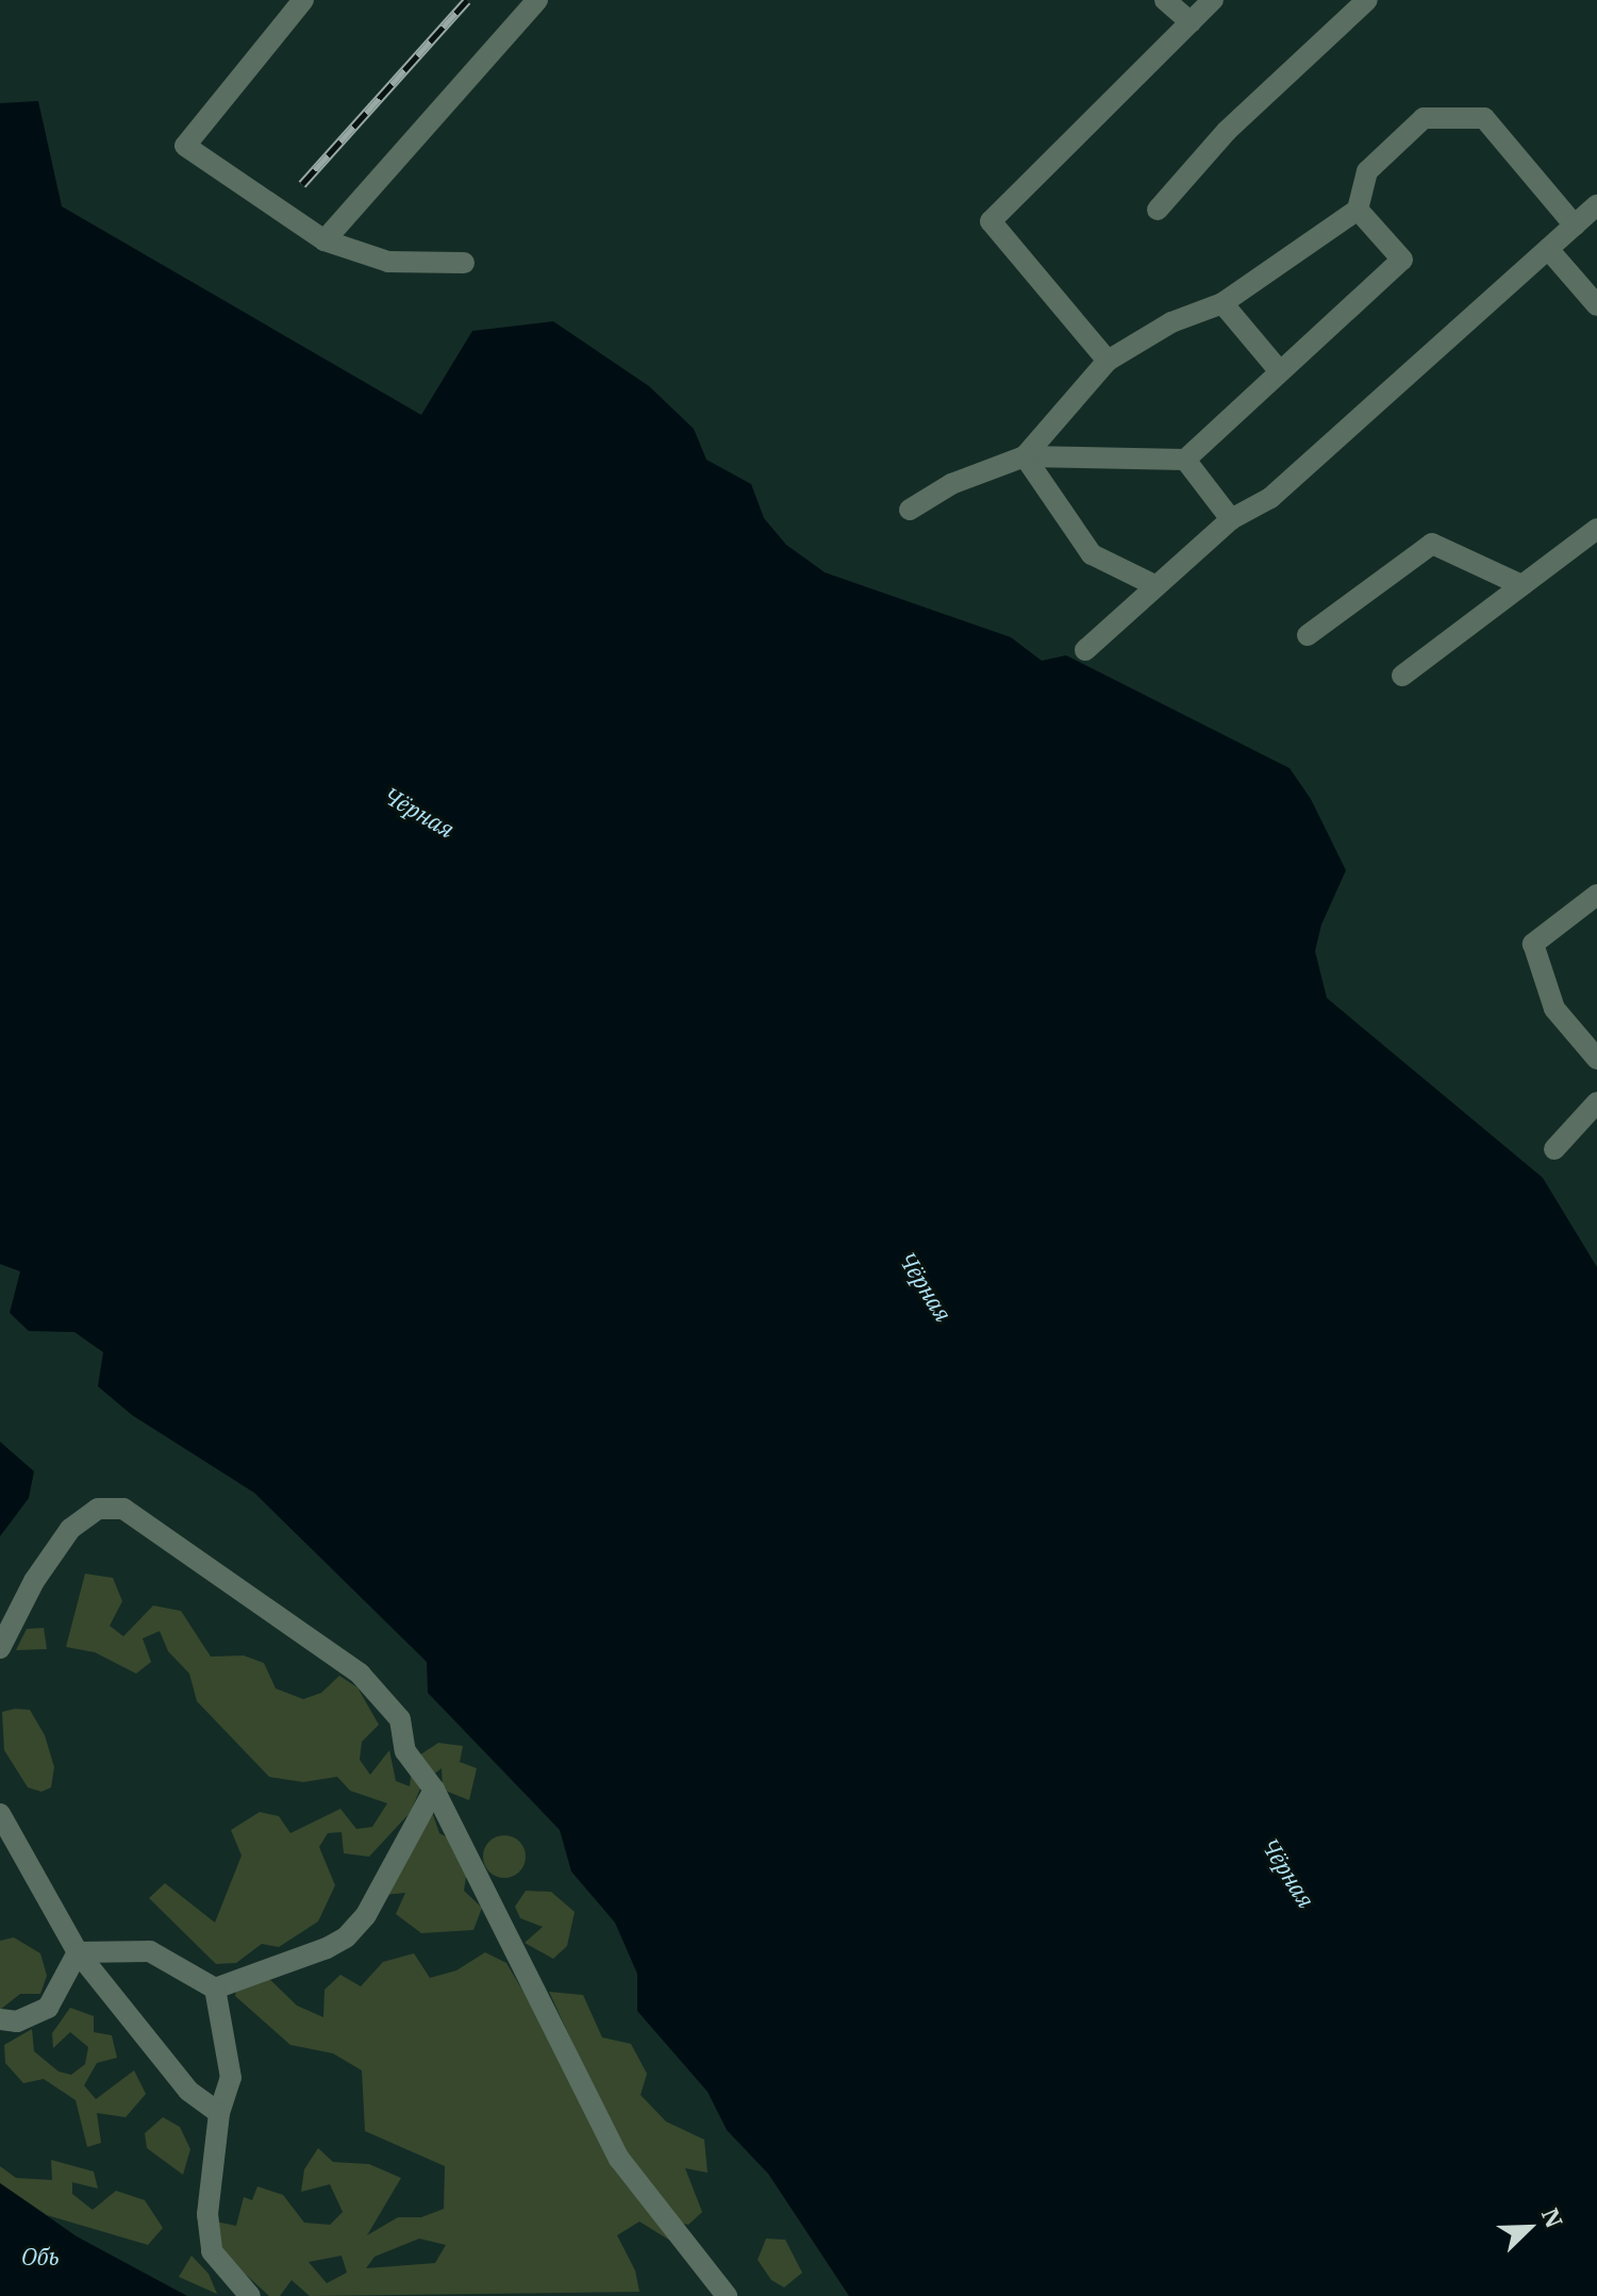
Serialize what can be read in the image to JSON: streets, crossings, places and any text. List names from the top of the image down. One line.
{"water":["Чёрная","Обь"],"north":"top right"}
